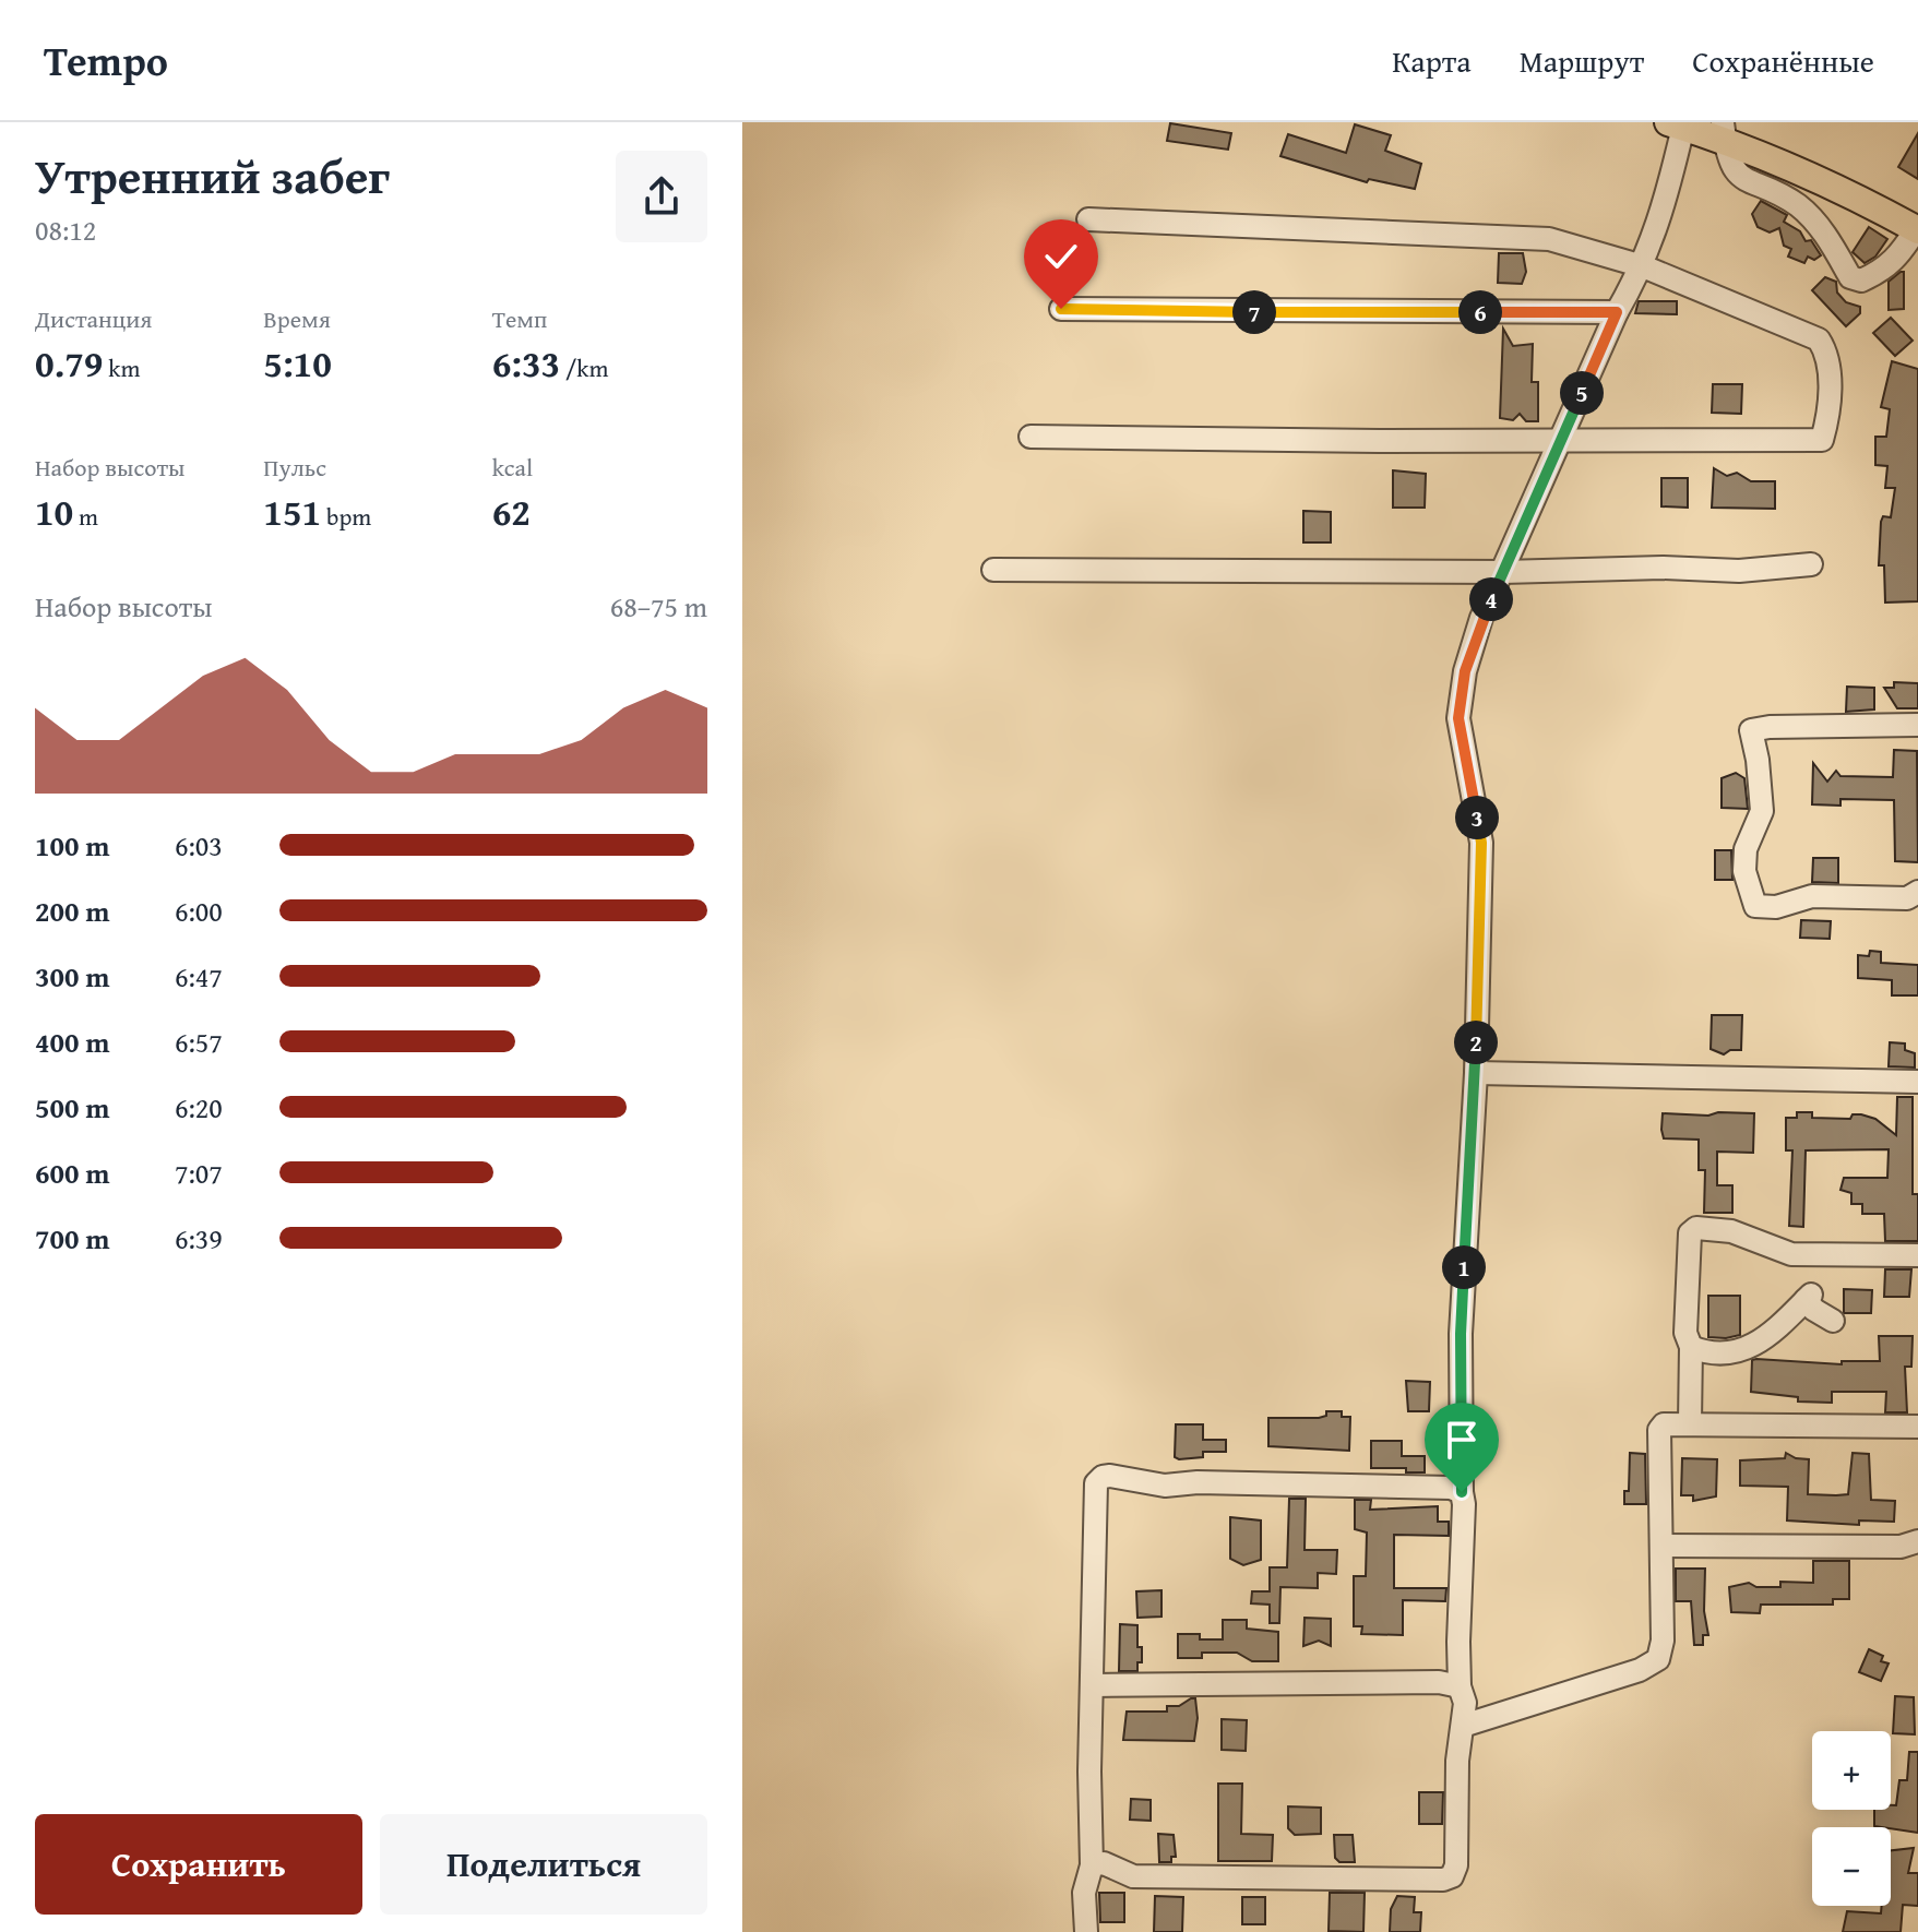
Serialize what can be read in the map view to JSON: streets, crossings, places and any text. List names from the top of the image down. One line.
{"page":{"header":"Tempo","nav":["Карта","Маршрут","Сохранённые"],"heading":["Утренний забег","08:12"],"stats":[["Дистанция","0.79 km"],["Время","5:10"],["Темп","6:33 /km"],["Набор высоты","10 m"],["Пульс","151 bpm"],["kcal","62"]],"pins":["6","7","5","4","3","2","1"],"chart":["Набор высоты","68–75 m"],"list":[{"name":"100 m","note":"6:03"},{"name":"200 m","note":"6:00"},{"name":"300 m","note":"6:47"},{"name":"400 m","note":"6:57"},{"name":"500 m","note":"6:20"},{"name":"600 m","note":"7:07"},{"name":"700 m","note":"6:39"}],"map_buttons":["+","−"],"buttons":["Сохранить","Поделиться"]}}
